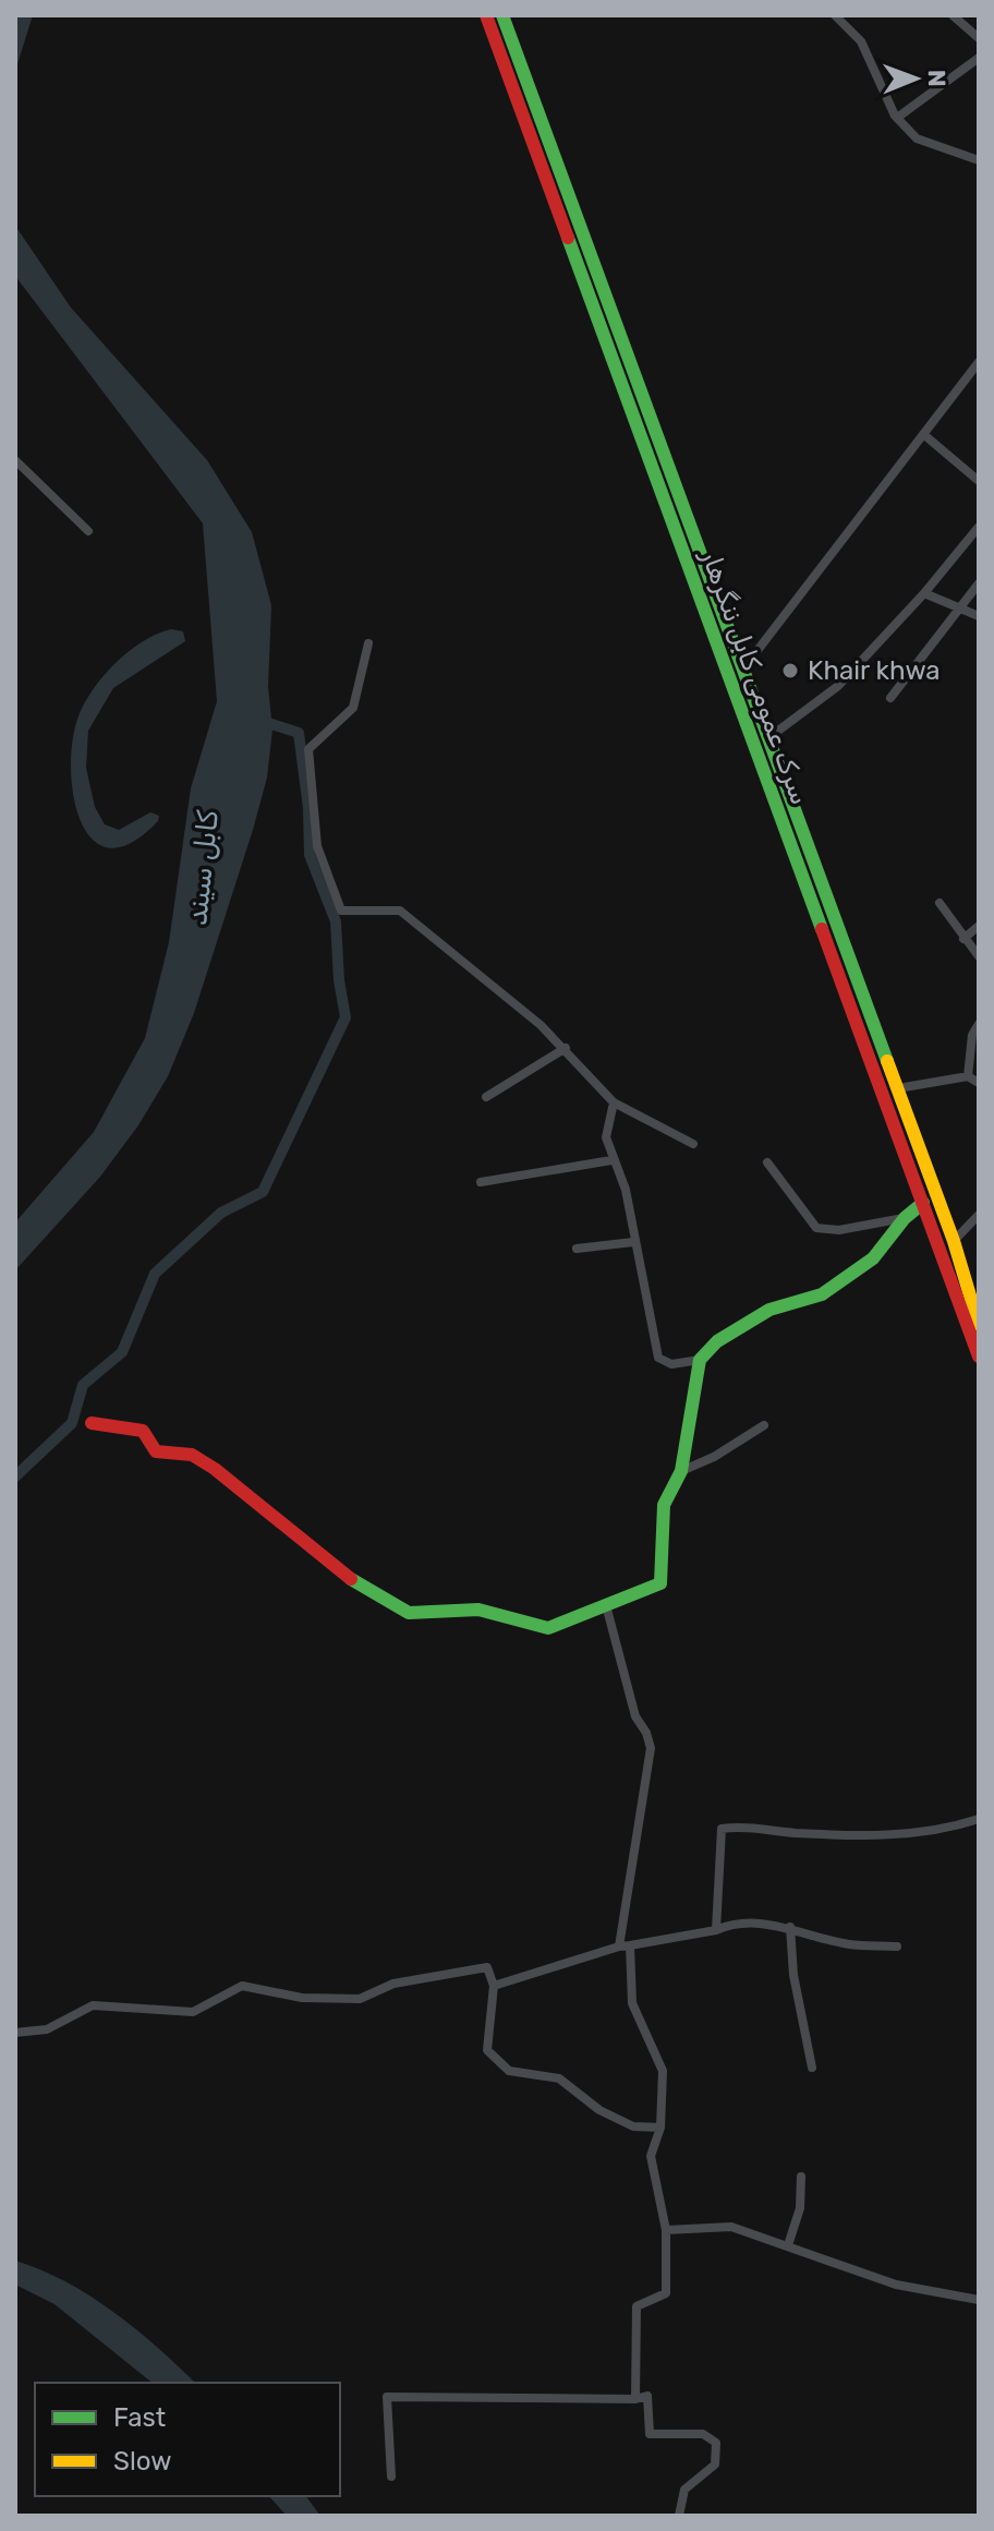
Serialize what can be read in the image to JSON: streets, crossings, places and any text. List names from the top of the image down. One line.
{"streets":{"main road":["سرک عمومی کابل ننگرهار"]},"water":["کابل سيند"],"places":["Khair khwa"],"legend":["Fast","Slow"],"north":"right"}
